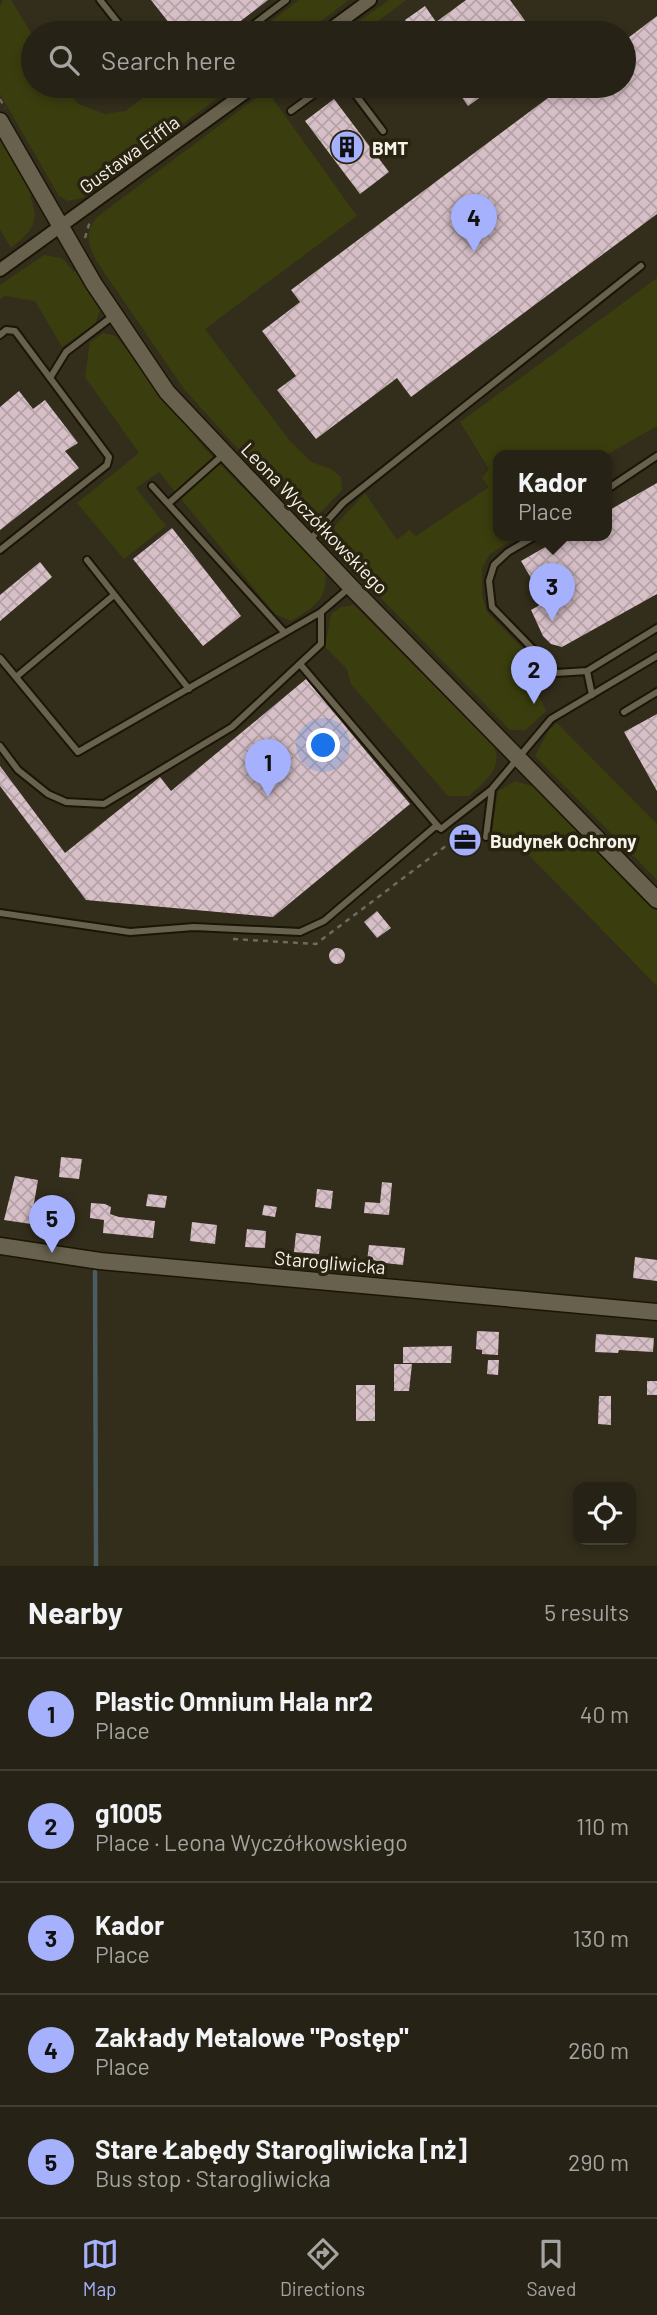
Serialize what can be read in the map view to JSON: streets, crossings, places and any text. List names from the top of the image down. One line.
{"streets":{"street":["Gustawa Eiffla","Leona Wyczółkowskiego","Starogliwicka"]},"crossings":[["Gustawa Eiffla","Leona Wyczółkowskiego"]],"places":{"building":["BMT"],"office":["Budynek Ochrony"]},"page":{"search":"Search here","pins":["4","3","2","1","5"],"popup":["Kador","Place"],"heading":["Nearby","5 results"],"list":[{"mark":"1","name":"Plastic Omnium Hala nr2","note":"Place","value":"40 m"},{"mark":"2","name":"g1005","note":"Place · Leona Wyczółkowskiego","value":"110 m"},{"mark":"3","name":"Kador","note":"Place","value":"130 m"},{"mark":"4","name":"Zakłady Metalowe \"Postęp\"","note":"Place","value":"260 m"},{"mark":"5","name":"Stare Łabędy Starogliwicka [nż]","note":"Bus stop · Starogliwicka","value":"290 m"}],"nav":["Map","Directions","Saved"]}}
